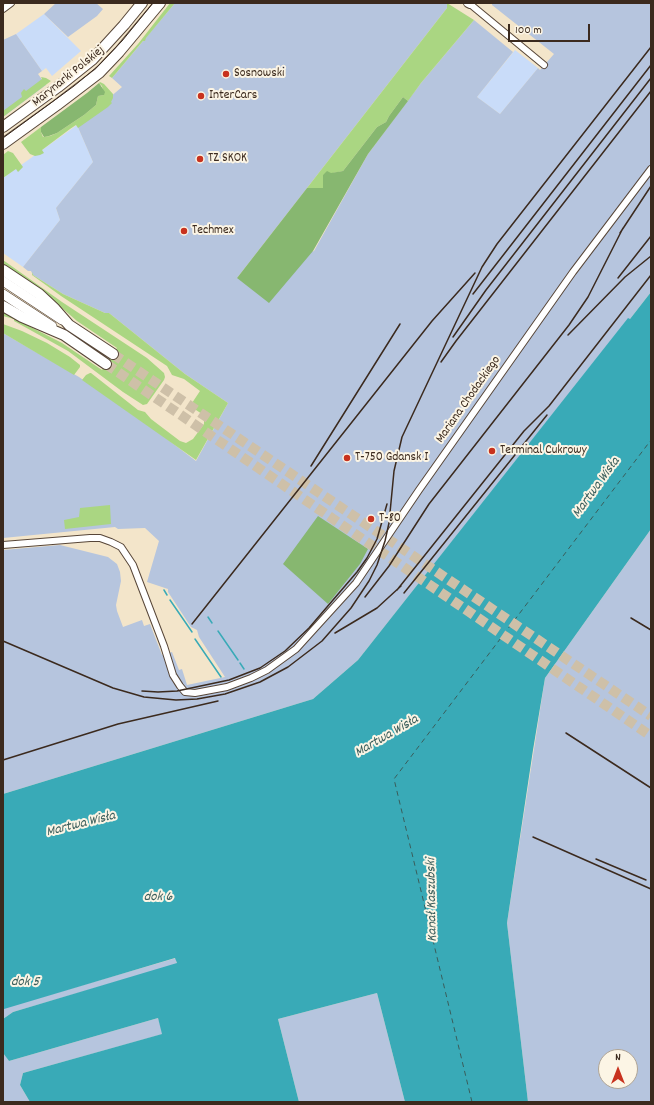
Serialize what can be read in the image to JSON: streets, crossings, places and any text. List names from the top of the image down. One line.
{"streets":{"main road":["Marynarki Polskiej"],"street":["Mariana Chodackiego"]},"water":["Martwa Wisła","dok 6","Kanał Kaszubski","dok 5"],"places":["Sosnowski","InterCars","TZ SKOK","Techmex","Terminal Cukrowy","T-750 Gdansk I","T-80"],"scale_bar":"100 m","north":"top"}
